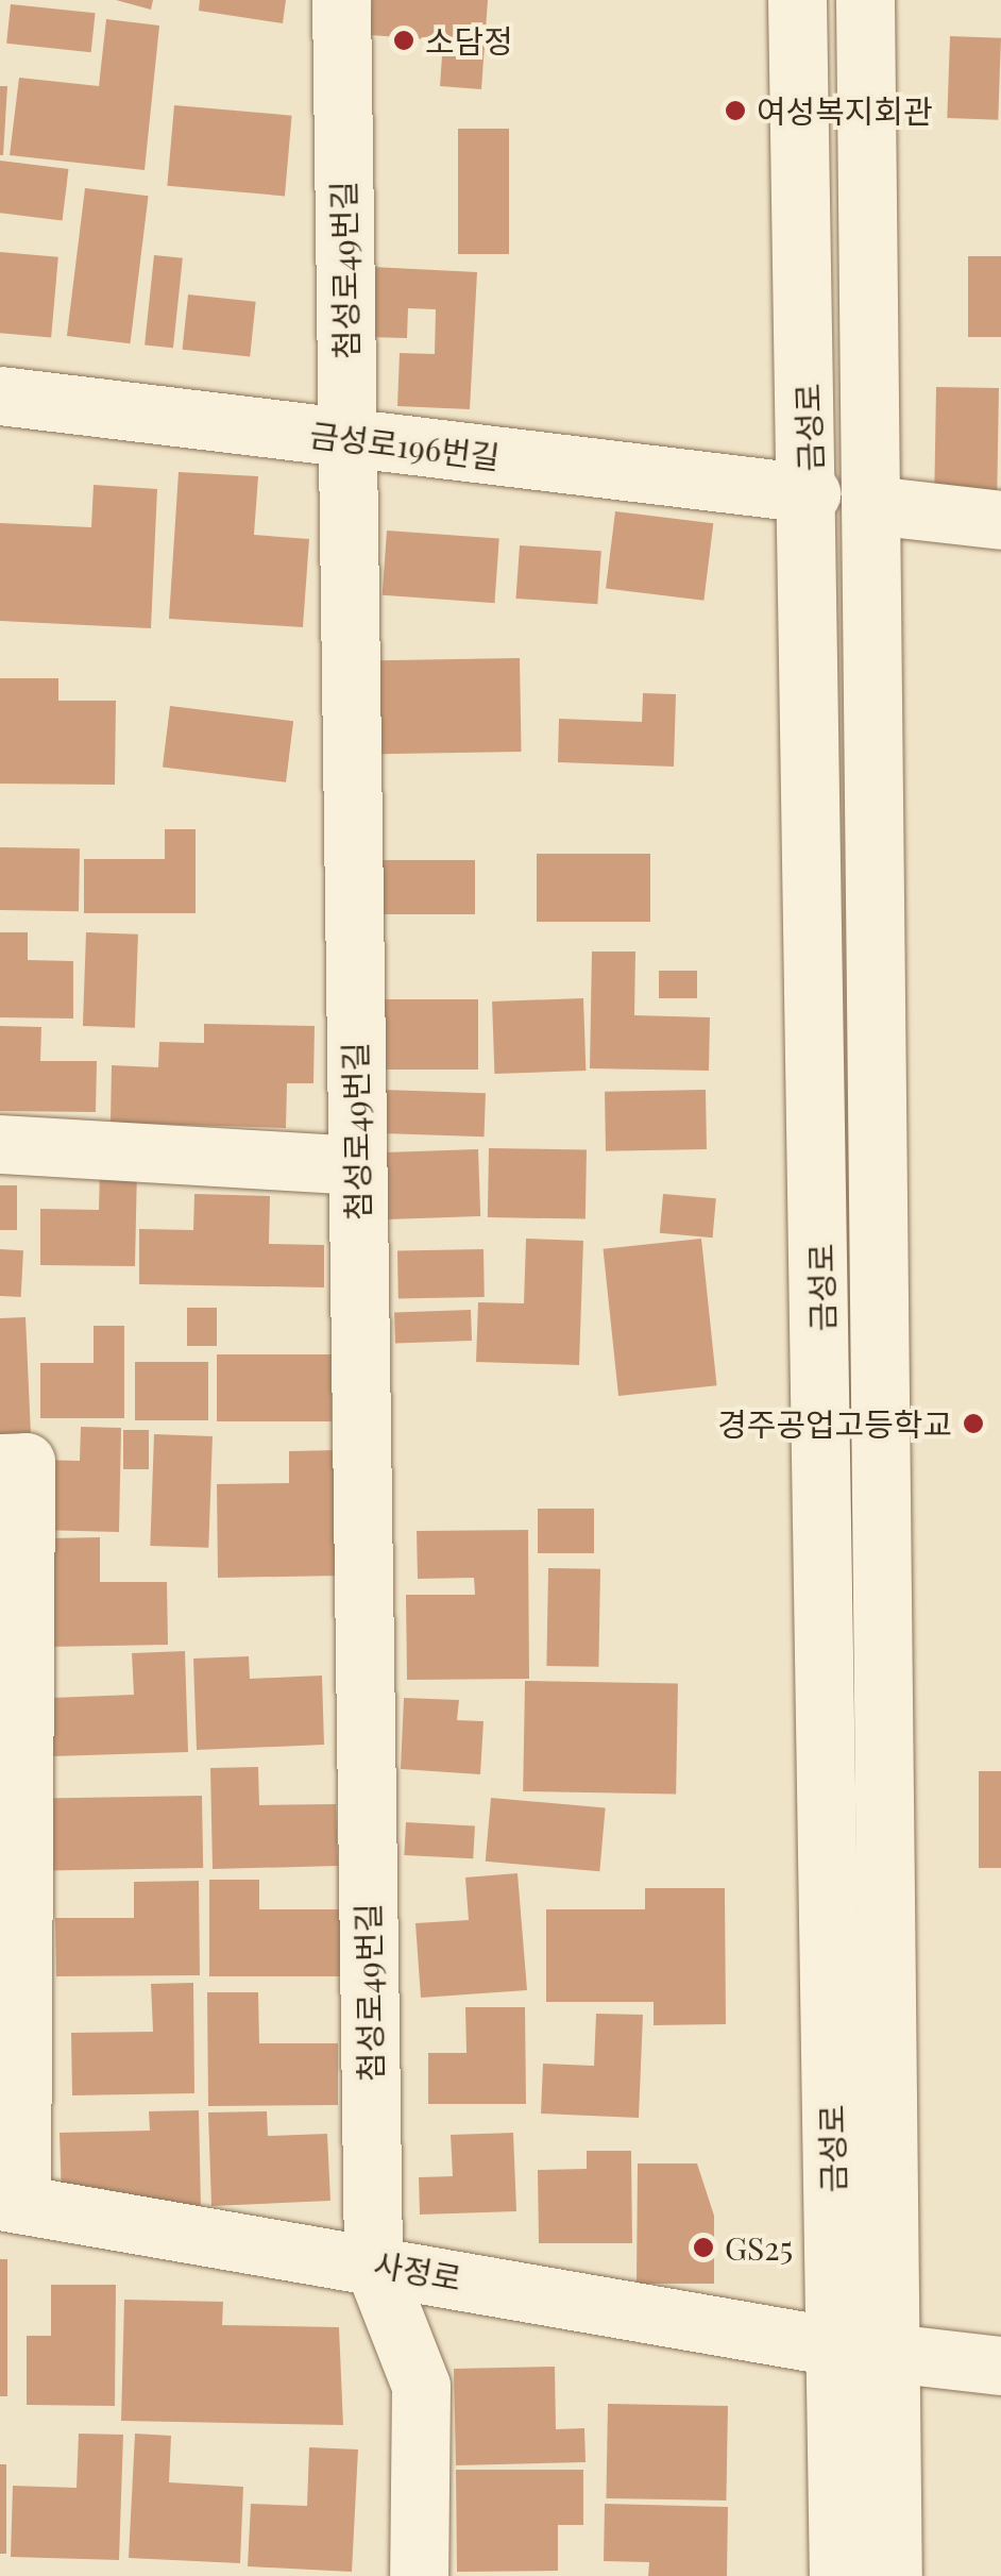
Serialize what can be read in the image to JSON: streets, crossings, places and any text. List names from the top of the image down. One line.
{"streets":{"street":["첨성로49번길","금성로","금성로196번길","사정로"]},"crossings":[["첨성로49번길","금성로196번길"],["첨성로49번길","사정로"],["금성로","금성로196번길"],["금성로","사정로"]],"places":["소담정","여성복지회관","경주공업고등학교","GS25"]}
